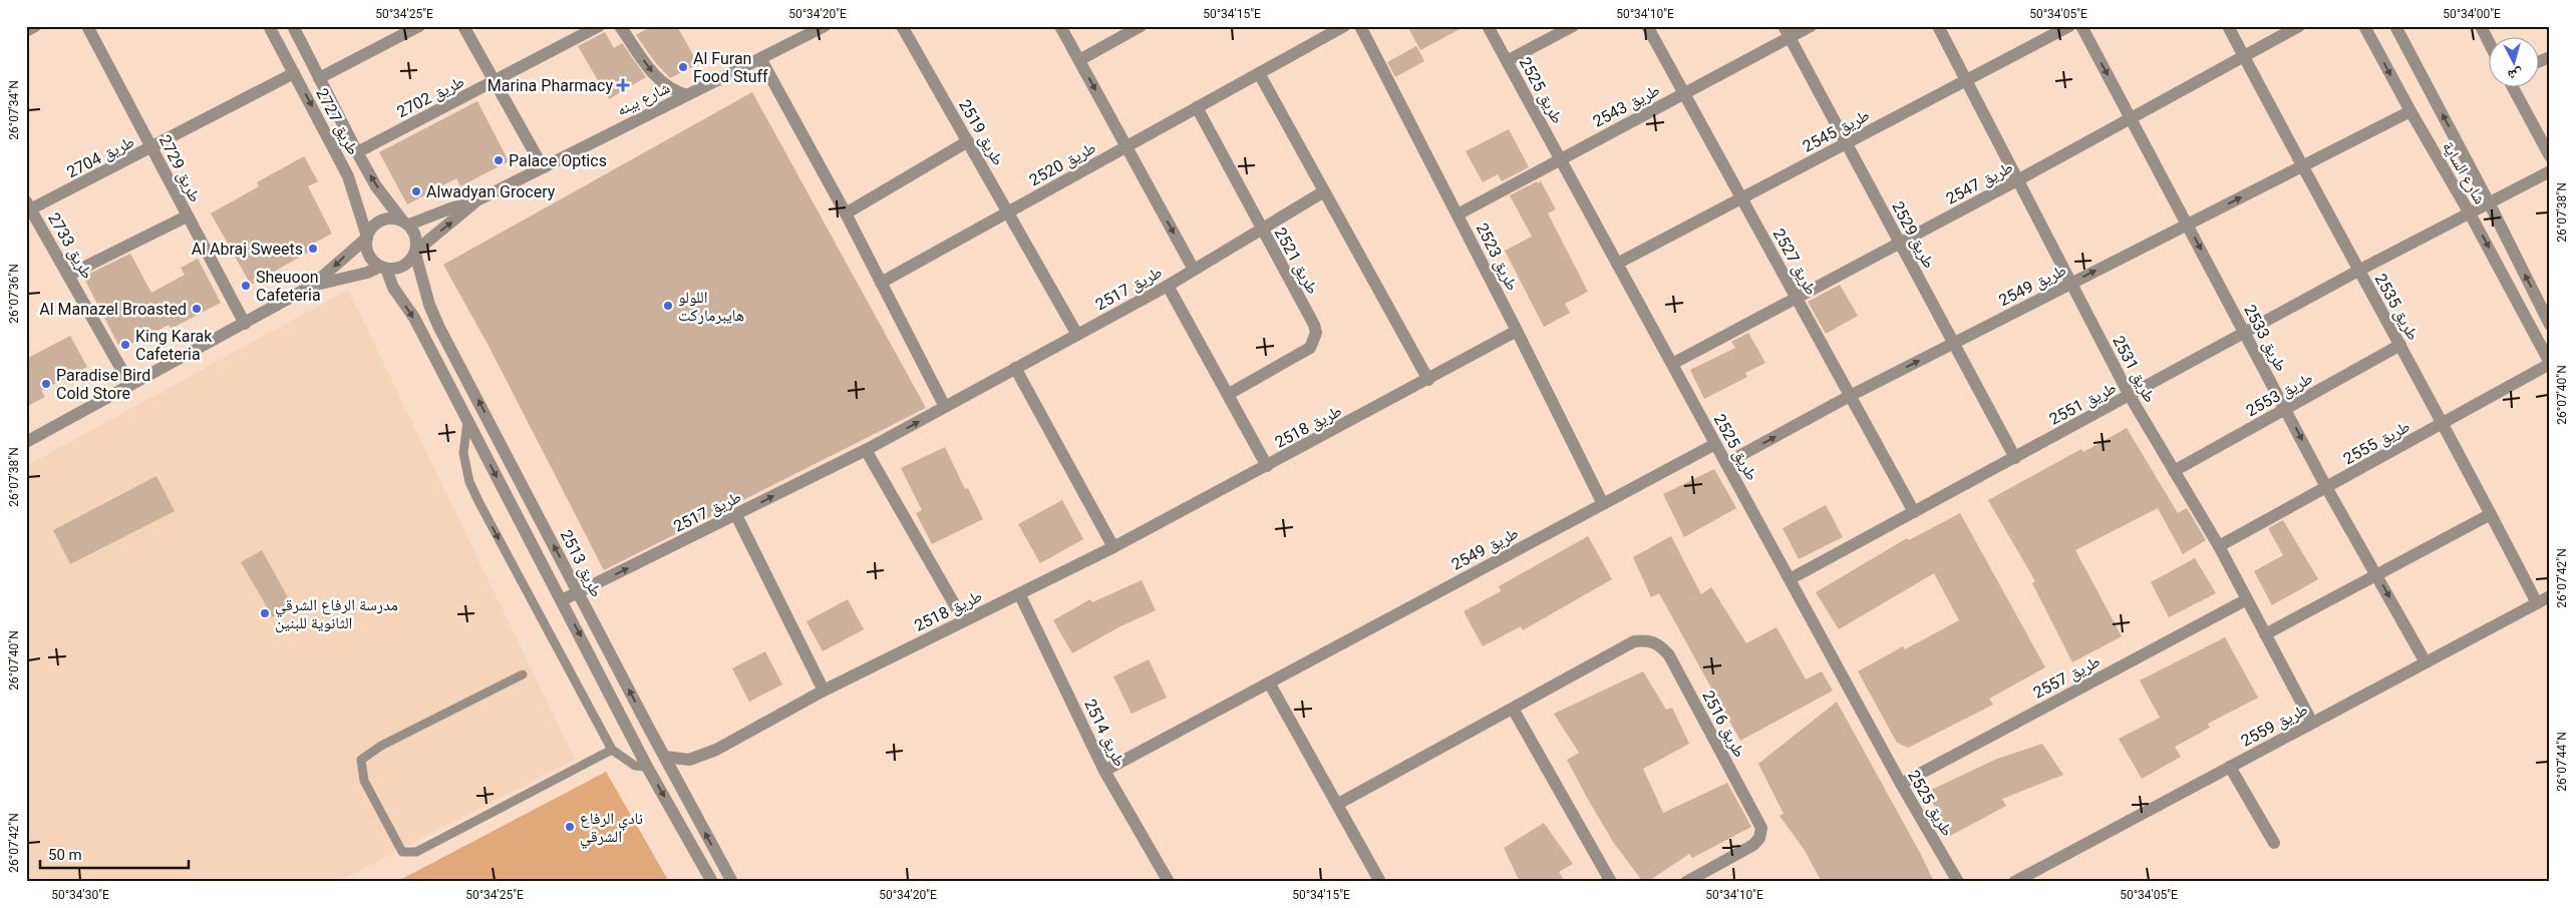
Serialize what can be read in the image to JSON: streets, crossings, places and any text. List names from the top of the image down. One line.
{"streets":{"street":["طريق 2525","طريق 2702","شارع بينه","طريق 2543","طريق 2727","طريق 2545","طريق 2519","طريق 2704","طريق 2520","طريق 2729","شارع الساية","طريق 2547","طريق 2529","طريق 2733","طريق 2523","طريق 2521","طريق 2527","طريق 2549","طريق 2517","طريق 2535","طريق 2533","طريق 2531","طريق 2553","طريق 2551","طريق 2518","طريق 2555","طريق 2513","طريق 2557","طريق 2516","طريق 2559","طريق 2514"]},"crossings":[["طريق 2525","طريق 2543"],["طريق 2525","طريق 2545"],["طريق 2525","طريق 2547"],["طريق 2525","طريق 2549"],["طريق 2525","طريق 2551"],["طريق 2525","طريق 2557"],["طريق 2702","طريق 2727"],["شارع بينه","طريق 2727"],["شارع بينه","طريق 2513"],["طريق 2543","طريق 2529"],["طريق 2543","طريق 2523"],["طريق 2543","طريق 2527"],["طريق 2727","طريق 2704"],["طريق 2727","طريق 2513"],["طريق 2545","طريق 2529"],["طريق 2545","طريق 2527"],["طريق 2545","طريق 2531"],["طريق 2519","طريق 2520"],["طريق 2519","طريق 2517"],["طريق 2704","طريق 2729"],["طريق 2704","طريق 2733"],["طريق 2520","طريق 2521"],["شارع الساية","طريق 2549"],["شارع الساية","طريق 2551"],["شارع الساية","طريق 2555"],["طريق 2547","طريق 2529"],["طريق 2547","طريق 2527"],["طريق 2547","طريق 2535"],["طريق 2547","طريق 2533"],["طريق 2547","طريق 2531"],["طريق 2529","طريق 2549"],["طريق 2529","طريق 2551"],["طريق 2523","طريق 2549"],["طريق 2523","طريق 2518"],["طريق 2521","طريق 2517"],["طريق 2527","طريق 2549"],["طريق 2527","طريق 2551"],["طريق 2549","طريق 2535"],["طريق 2549","طريق 2533"],["طريق 2549","طريق 2531"],["طريق 2549","طريق 2514"],["طريق 2517","طريق 2513"],["طريق 2535","طريق 2553"],["طريق 2535","طريق 2551"],["طريق 2535","طريق 2555"],["طريق 2535","طريق 2559"],["طريق 2533","طريق 2553"],["طريق 2533","طريق 2551"],["طريق 2533","طريق 2555"],["طريق 2533","طريق 2559"],["طريق 2531","طريق 2553"],["طريق 2531","طريق 2551"],["طريق 2531","طريق 2555"],["طريق 2531","طريق 2557"],["طريق 2531","طريق 2559"],["طريق 2518","طريق 2513"],["طريق 2518","طريق 2514"]],"one_way":["طريق 2549","طريق 2517","طريق 2533"],"places":{"other":["Al Furan Food Stuff","Palace Optics","Alwadyan Grocery","Al Abraj Sweets","Sheuoon Cafeteria","اللولو هايبرماركت","Al Manazel Broasted","King Karak Cafeteria","Paradise Bird Cold Store","مدرسة الرفاع الشرقي الثانوية للبنين","نادي الرفاع الشرقي"],"health":["Marina Pharmacy"]},"scale_bar":"50 m","north":"bottom","coordinates":["50°34'25\"E","50°34'20\"E","50°34'15\"E","50°34'10\"E","50°34'05\"E","50°34'00\"E","26°07'34\"N","26°07'38\"N","26°07'36\"N","26°07'40\"N","26°07'42\"N","26°07'44\"N","50°34'30\"E"]}
